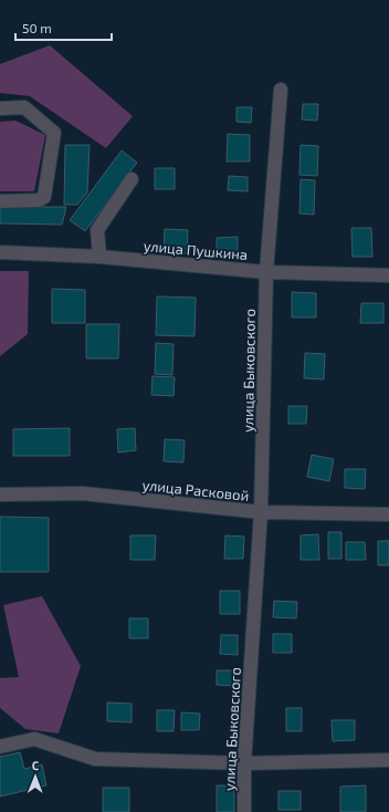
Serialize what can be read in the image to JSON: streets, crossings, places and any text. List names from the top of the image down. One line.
{"streets":{"street":["улица Пушкина","улица Быковского","улица Расковой"]},"crossings":[["улица Пушкина","улица Быковского"],["улица Быковского","улица Расковой"]],"scale_bar":"50 m","north":"top"}
